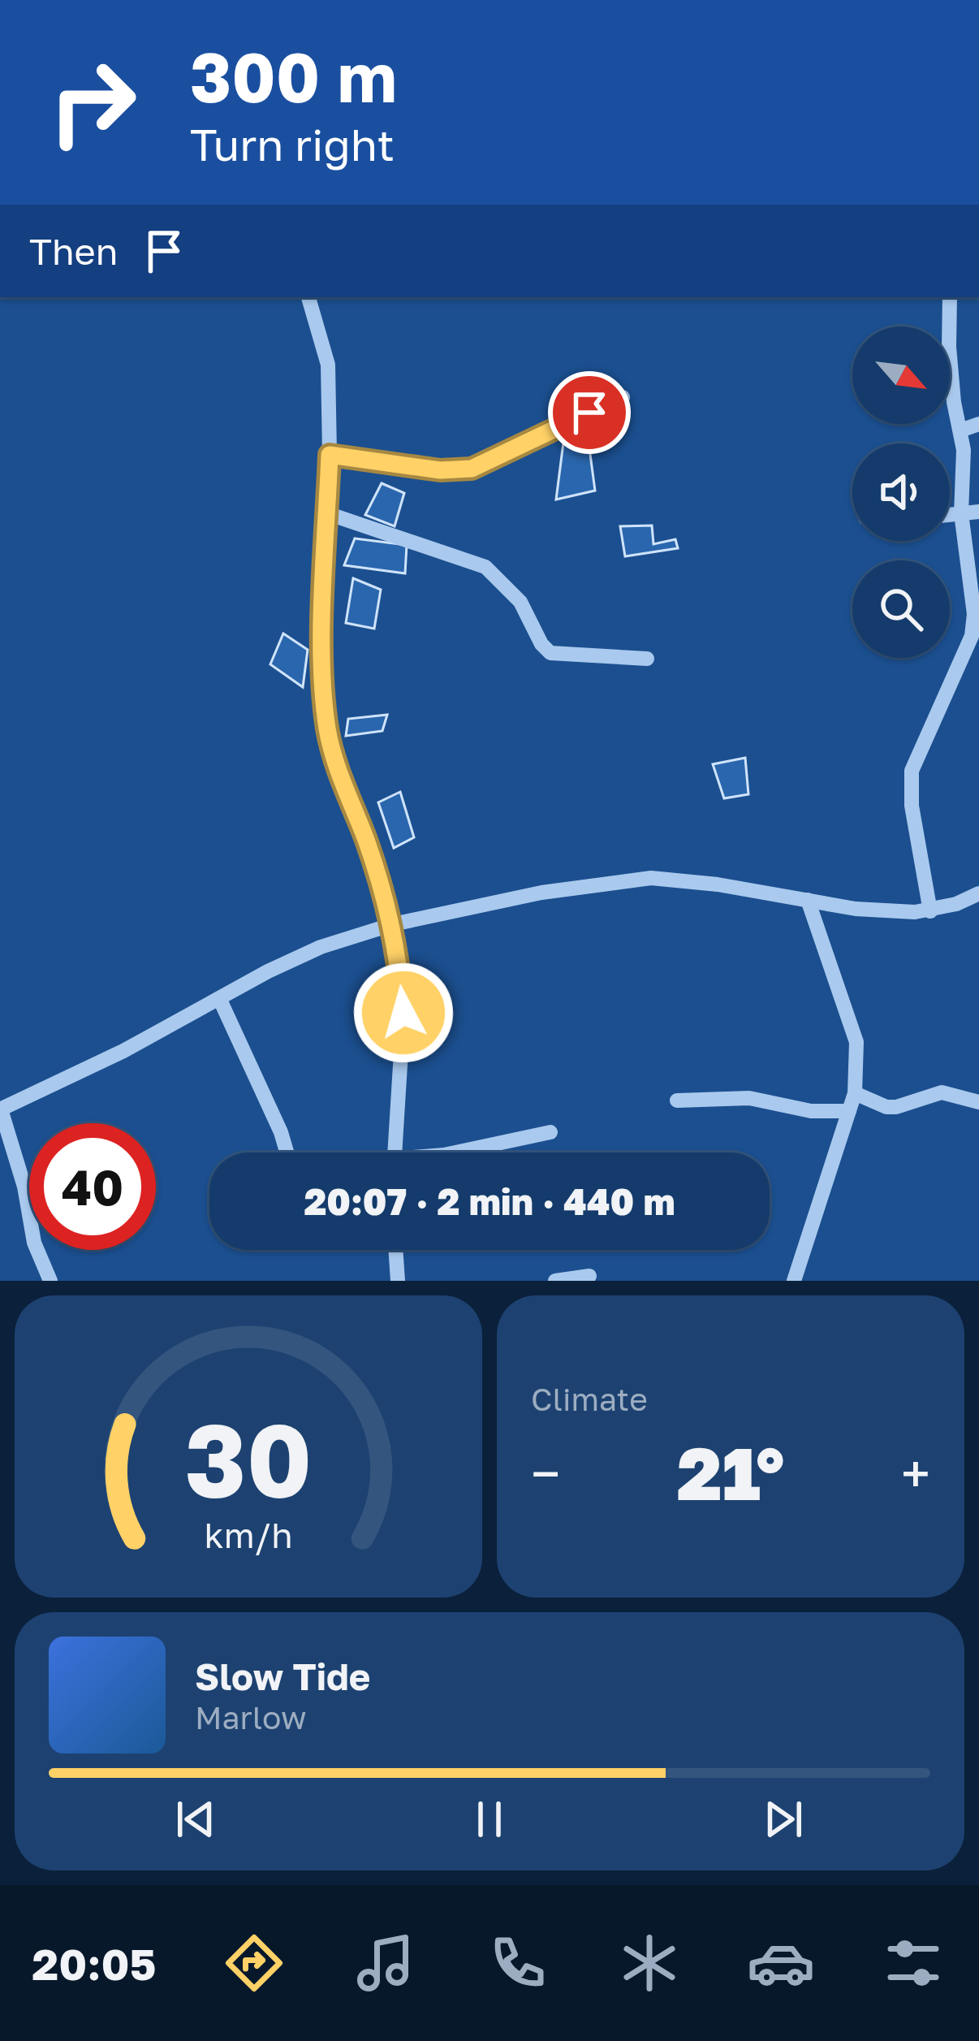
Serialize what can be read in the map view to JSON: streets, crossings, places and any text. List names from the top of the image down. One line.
{"north":"bottom right","page":{"turn":["300 m","Turn right"],"then":"Then","limit":"40","trip":"20:07 · 2 min · 440 m","tile":"Climate","heat":["−","21°","+"],"song":["Slow Tide","Marlow"],"tabs":"20:05","gauge":["30","km/h"]}}
